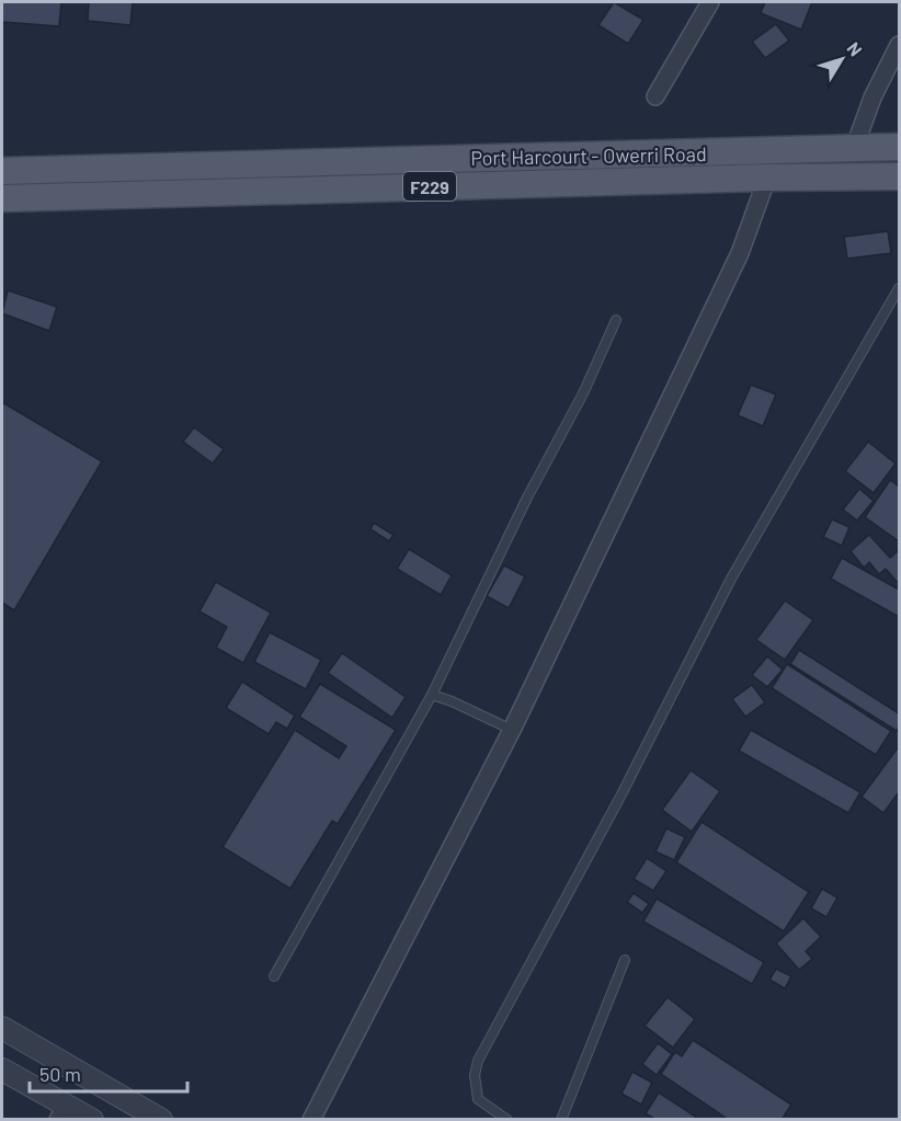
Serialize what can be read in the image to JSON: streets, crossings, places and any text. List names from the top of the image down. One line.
{"streets":{"main road":["Port Harcourt - Owerri Road","F229"]},"scale_bar":"50 m","north":"top right"}
